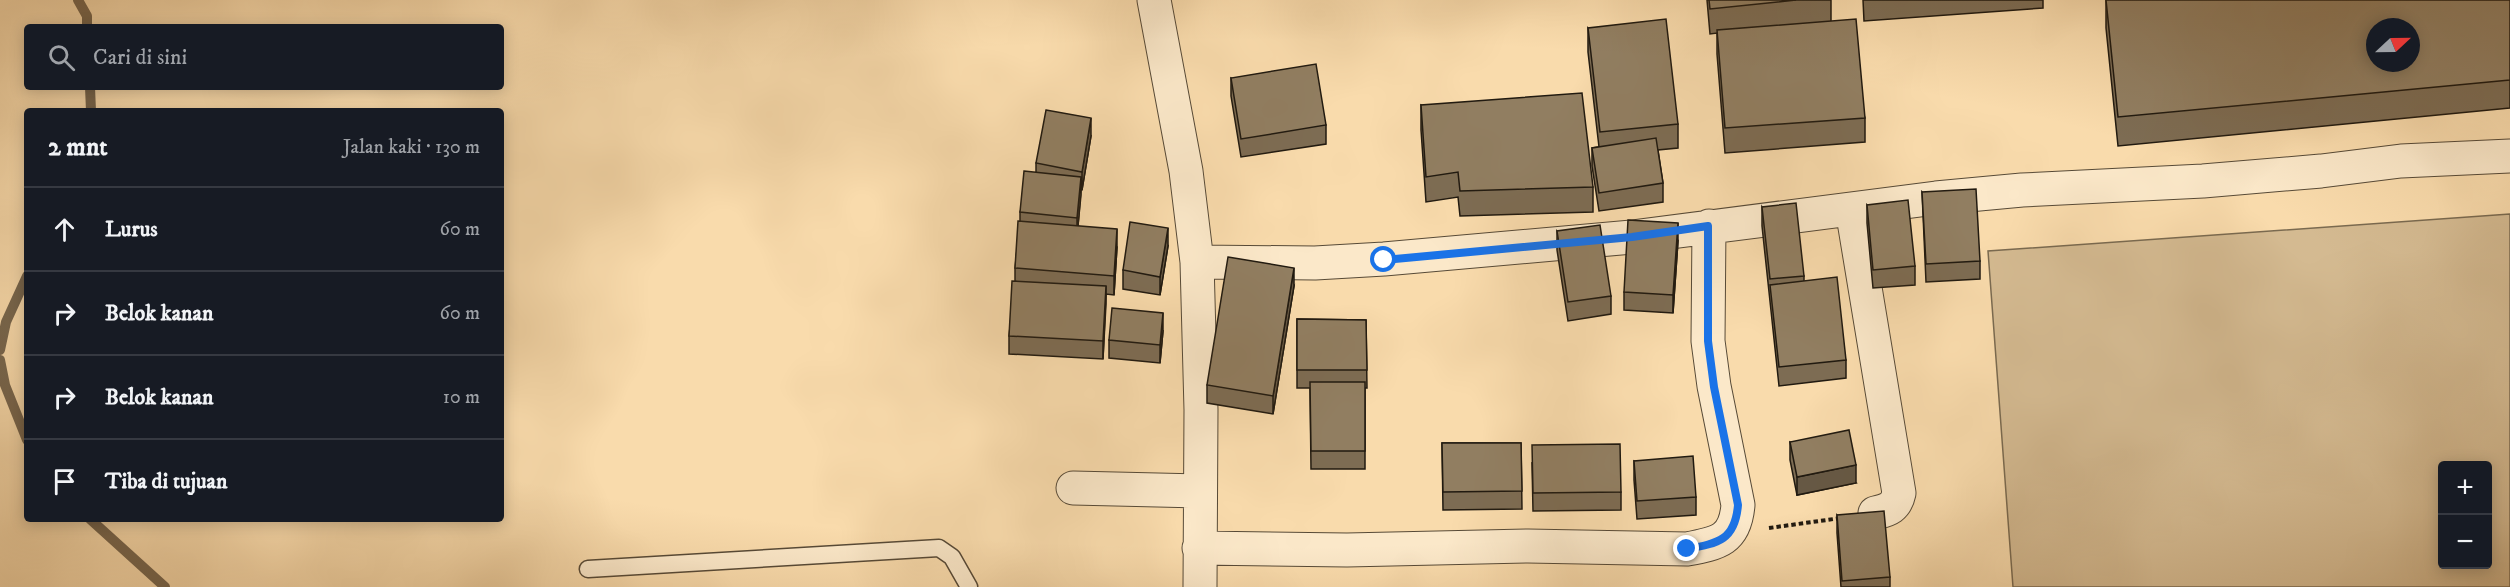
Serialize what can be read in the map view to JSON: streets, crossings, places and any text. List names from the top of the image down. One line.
{"north":"right","page":{"search":"Cari di sini","heading":["2 mnt","Jalan kaki · 130 m"],"list":[["Lurus","60 m"],["Belok kanan","60 m"],["Belok kanan","10 m"],"Tiba di tujuan"],"map_buttons":["+","−"]}}
